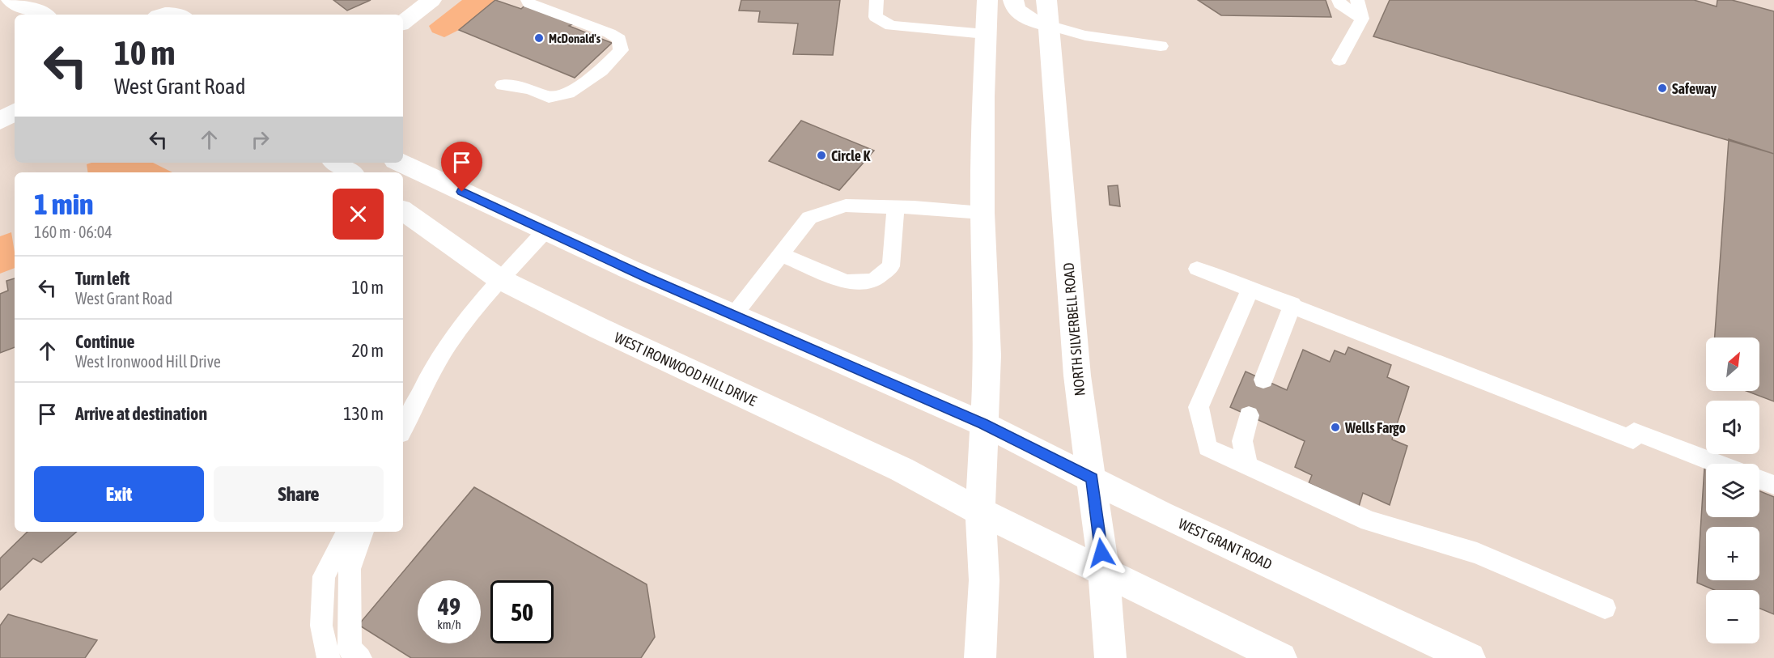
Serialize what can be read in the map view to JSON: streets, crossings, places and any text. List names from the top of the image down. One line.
{"streets":{"main road":["NORTH SILVERBELL ROAD","WEST IRONWOOD HILL DRIVE","WEST GRANT ROAD"]},"crossings":[["NORTH SILVERBELL ROAD","WEST GRANT ROAD"]],"places":["McDonald's","Safeway","Circle K","Wells Fargo"],"north":"top right","page":{"turn":["10 m","West Grant Road"],"heading":["1 min","160 m · 06:04"],"list":[{"name":"Turn left","note":"West Grant Road","value":"10 m"},{"name":"Continue","note":"West Ironwood Hill Drive","value":"20 m"},{"name":"Arrive at destination","value":"130 m"}],"map_buttons":["+","−"],"buttons":["Exit","Share"],"speed":"49 km/h","limit":"50"}}
